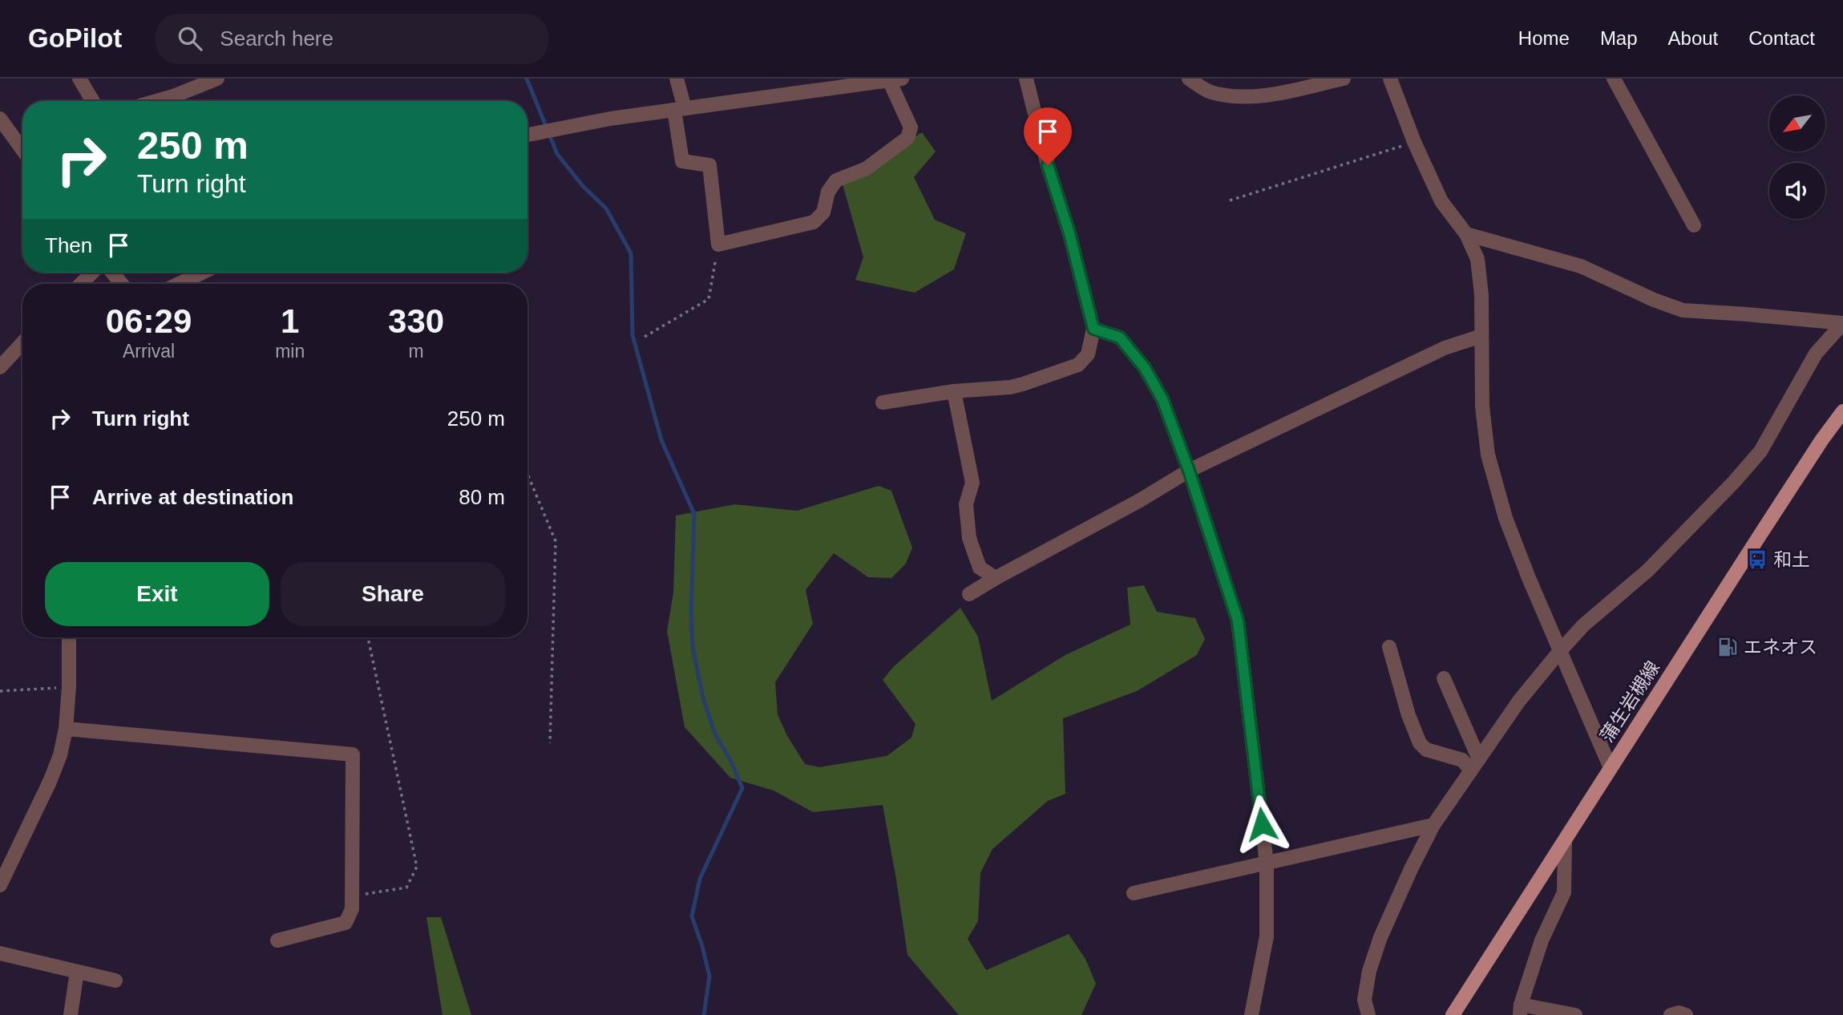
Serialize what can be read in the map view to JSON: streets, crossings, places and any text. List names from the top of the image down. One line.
{"streets":{"main road":["蒲生岩槻線"]},"places":{"bus stop":["和土"],"fuel station":["エネオス"]},"north":"bottom left","page":{"header":"GoPilot","search":"Search here","nav":["Home","Map","About","Contact"],"turn":["250 m","Turn right"],"then":"Then","eta":["06:29","Arrival","1","min","330","m"],"list":[{"name":"Turn right","value":"250 m"},{"name":"Arrive at destination","value":"80 m"}],"buttons":["Exit","Share"]}}
